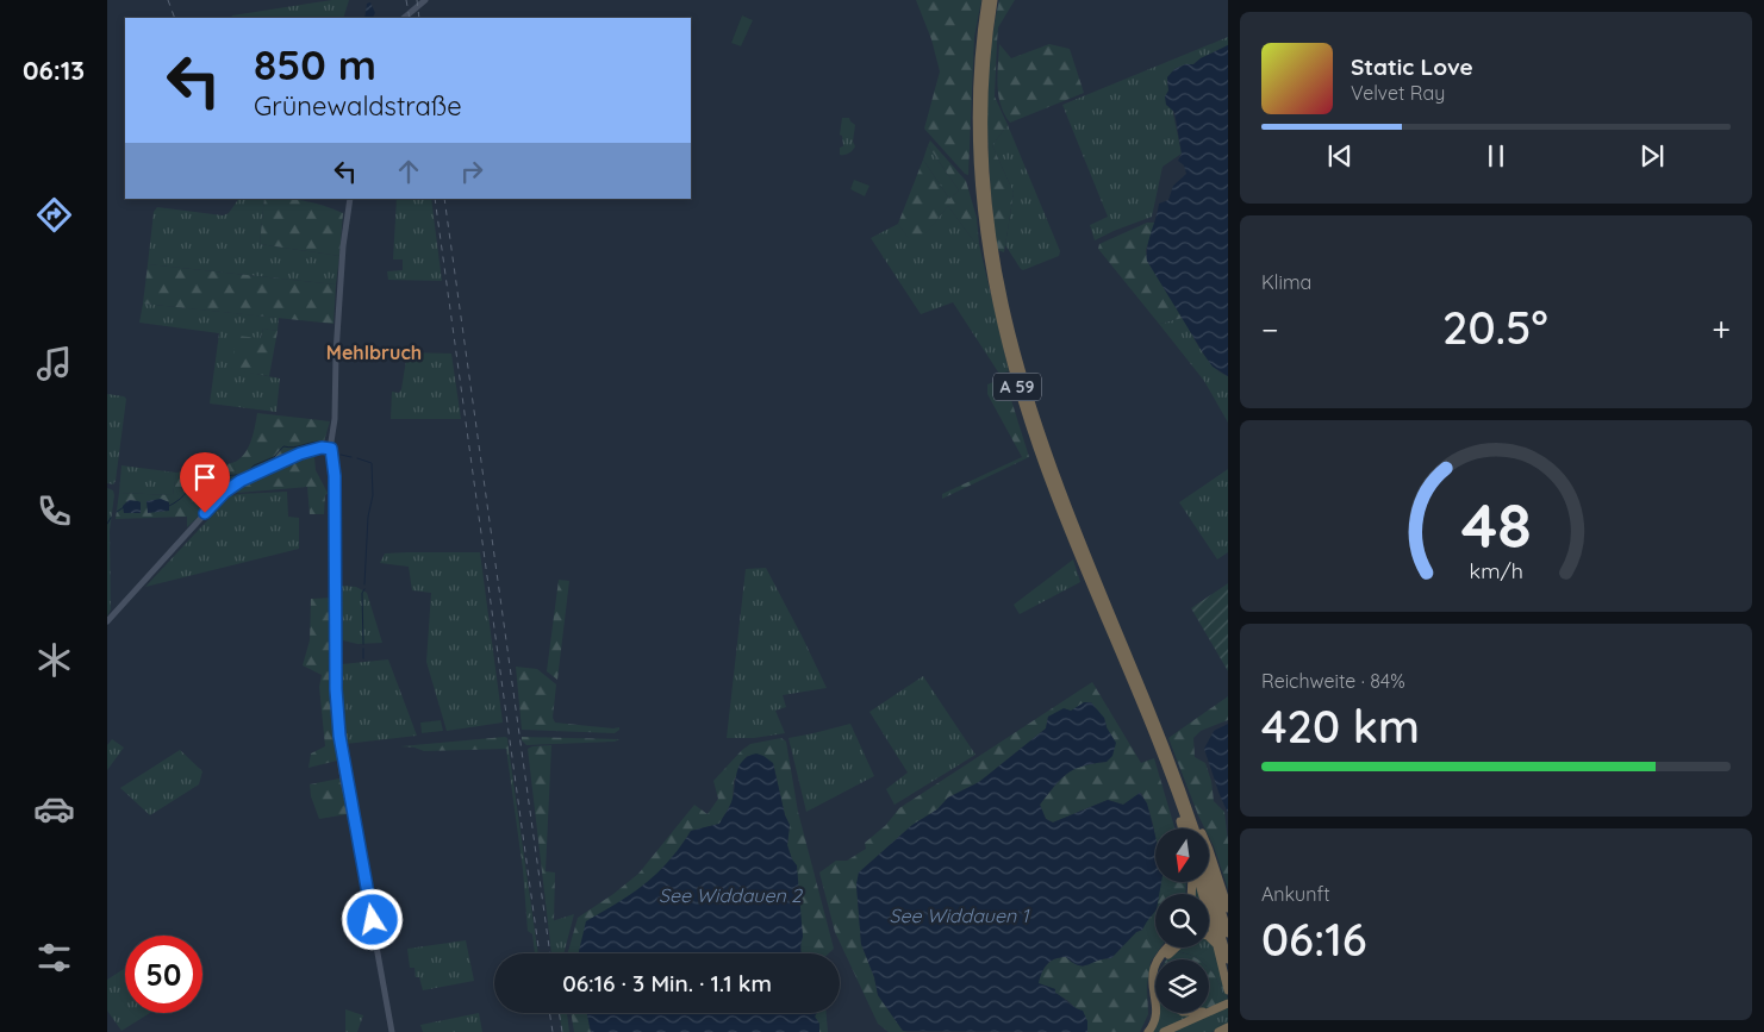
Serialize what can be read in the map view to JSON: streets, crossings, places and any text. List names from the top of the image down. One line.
{"streets":{"highway":["A 59"]},"districts":["Mehlbruch"],"water":["See Widdauen 2","See Widdauen 1"],"north":"bottom","page":{"tabs":"06:13","turn":["850 m","Grünewaldstraße"],"song":["Static Love","Velvet Ray"],"tile":["Klima",["Reichweite · 84%","420 km"],["Ankunft","06:16"]],"heat":["−","20.5°","+"],"limit":"50","trip":"06:16 · 3 Min. · 1.1 km","gauge":["48","km/h"]}}
